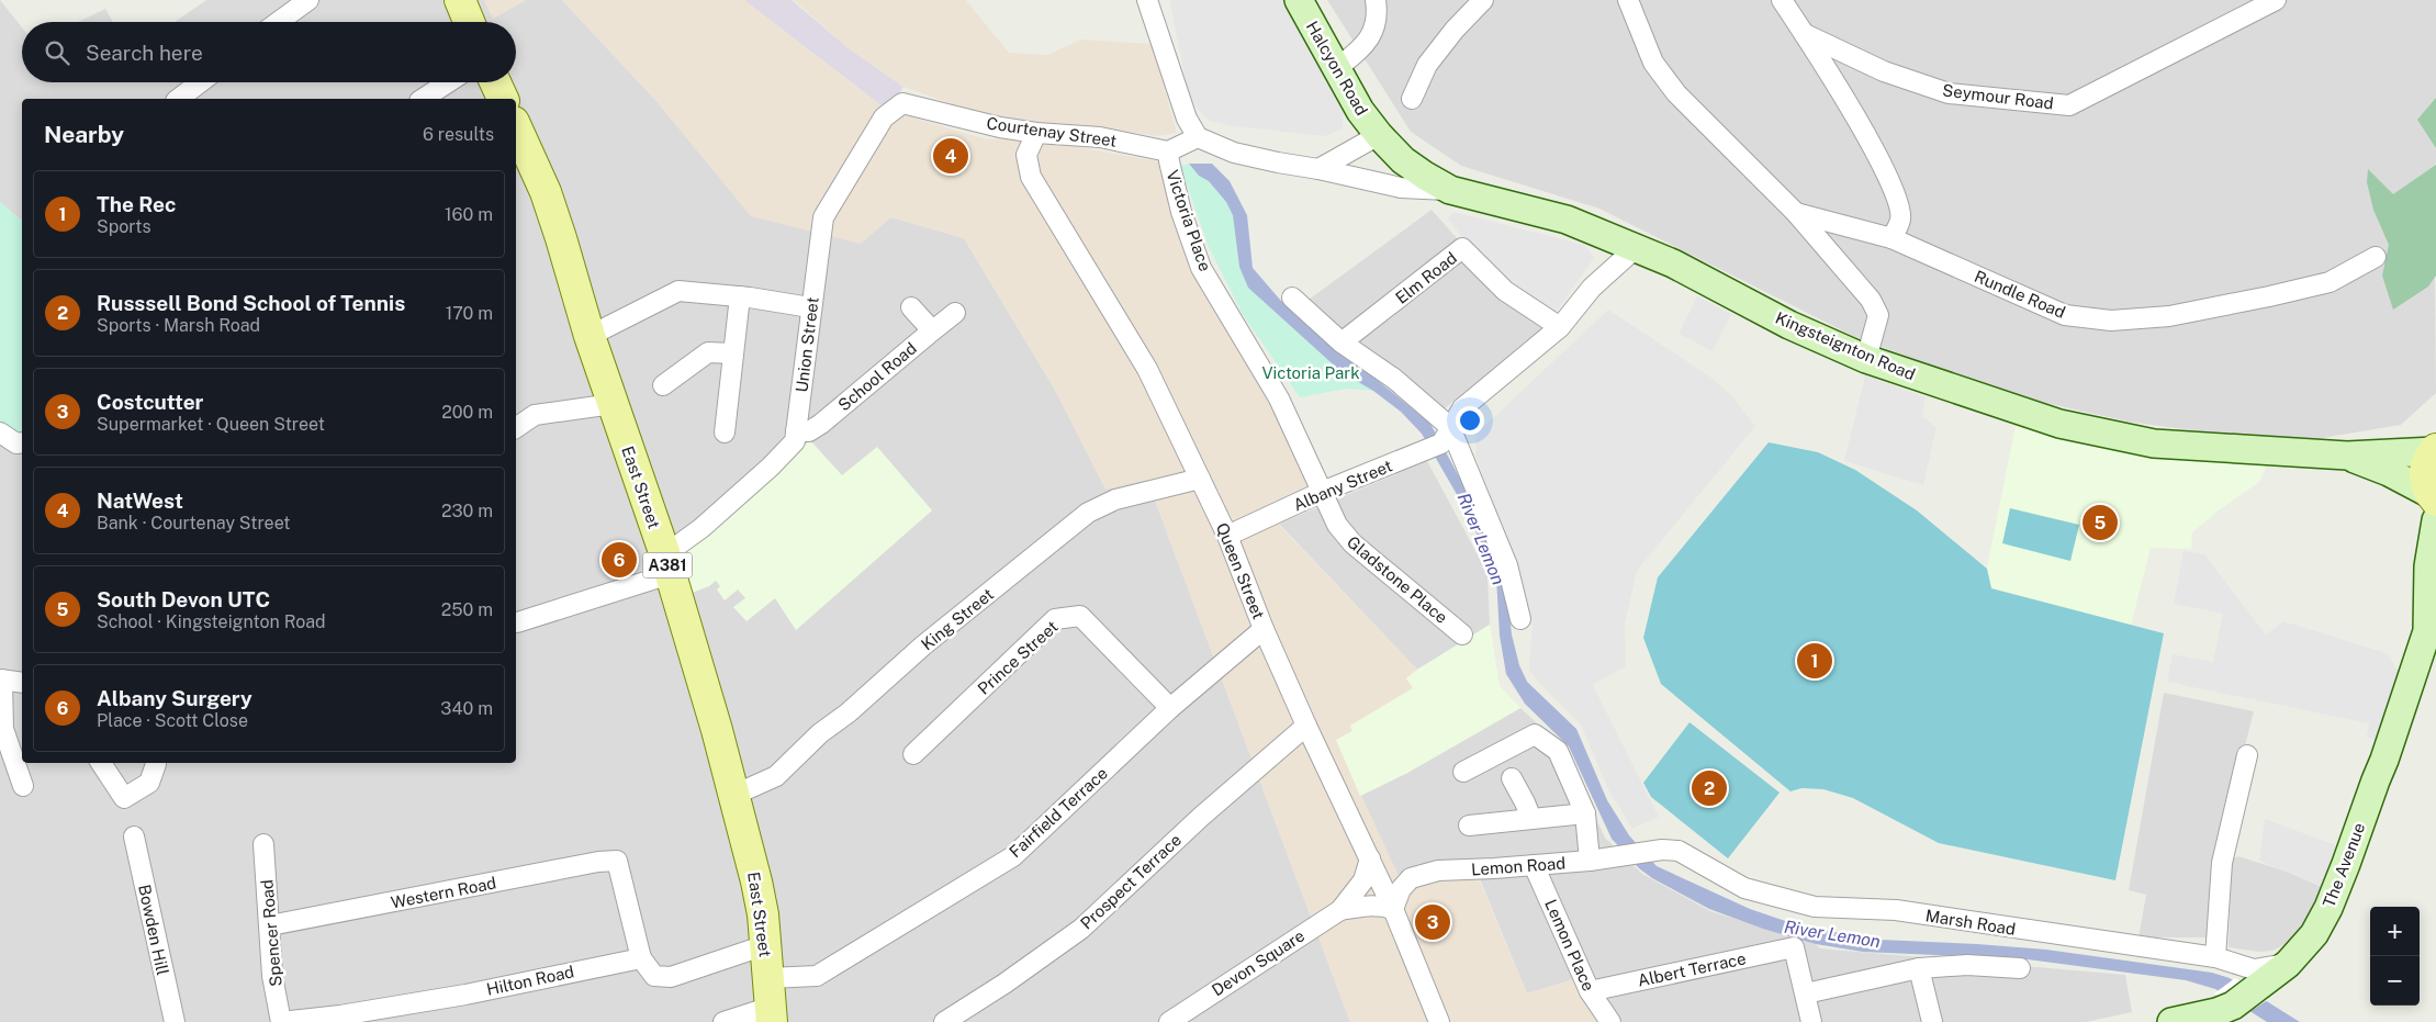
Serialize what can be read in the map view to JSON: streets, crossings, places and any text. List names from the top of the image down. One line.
{"streets":{"main road":["Halcyon Road","Kingsteignton Road","East Street","A381","The Avenue"],"street":["Seymour Road","Courtenay Street","Victoria Place","Elm Road","Rundle Road","Union Street","School Road","Albany Street","Queen Street","Gladstone Place","King Street","Prince Street","Fairfield Terrace","Lemon Road","Prospect Terrace","Western Road","Marsh Road","Bowden Hill","Spencer Road","Lemon Place","Devon Square","Albert Terrace","Hilton Road"]},"crossings":[["Halcyon Road","Kingsteignton Road"],["Seymour Road","Rundle Road"],["Courtenay Street","Victoria Place"],["Courtenay Street","Union Street"],["Courtenay Street","Queen Street"],["Victoria Place","Albany Street"],["Victoria Place","Gladstone Place"],["Union Street","School Road"],["Union Street","East Street"],["Kingsteignton Road","The Avenue"],["Albany Street","Queen Street"],["Albany Street","Gladstone Place"],["East Street","King Street"],["East Street","Fairfield Terrace"],["Queen Street","King Street"],["Queen Street","Fairfield Terrace"],["Queen Street","Lemon Road"],["Queen Street","Prospect Terrace"],["Queen Street","Devon Square"],["Prince Street","Fairfield Terrace"],["The Avenue","Marsh Road"],["Lemon Road","Marsh Road"],["Lemon Road","Lemon Place"],["Lemon Road","Devon Square"],["Western Road","Spencer Road"],["Western Road","Hilton Road"],["Spencer Road","Hilton Road"],["Lemon Place","Albert Terrace"]],"water":["River Lemon"],"parks":["Victoria Park"],"page":{"search":"Search here","heading":["Nearby","6 results"],"pins":["4","5","6","1","2","3"],"list":[{"mark":"1","name":"The Rec","note":"Sports","value":"160 m"},{"mark":"2","name":"Russsell Bond School of Tennis","note":"Sports · Marsh Road","value":"170 m"},{"mark":"3","name":"Costcutter","note":"Supermarket · Queen Street","value":"200 m"},{"mark":"4","name":"NatWest","note":"Bank · Courtenay Street","value":"230 m"},{"mark":"5","name":"South Devon UTC","note":"School · Kingsteignton Road","value":"250 m"},{"mark":"6","name":"Albany Surgery","note":"Place · Scott Close","value":"340 m"}],"map_buttons":["+","−"]}}
